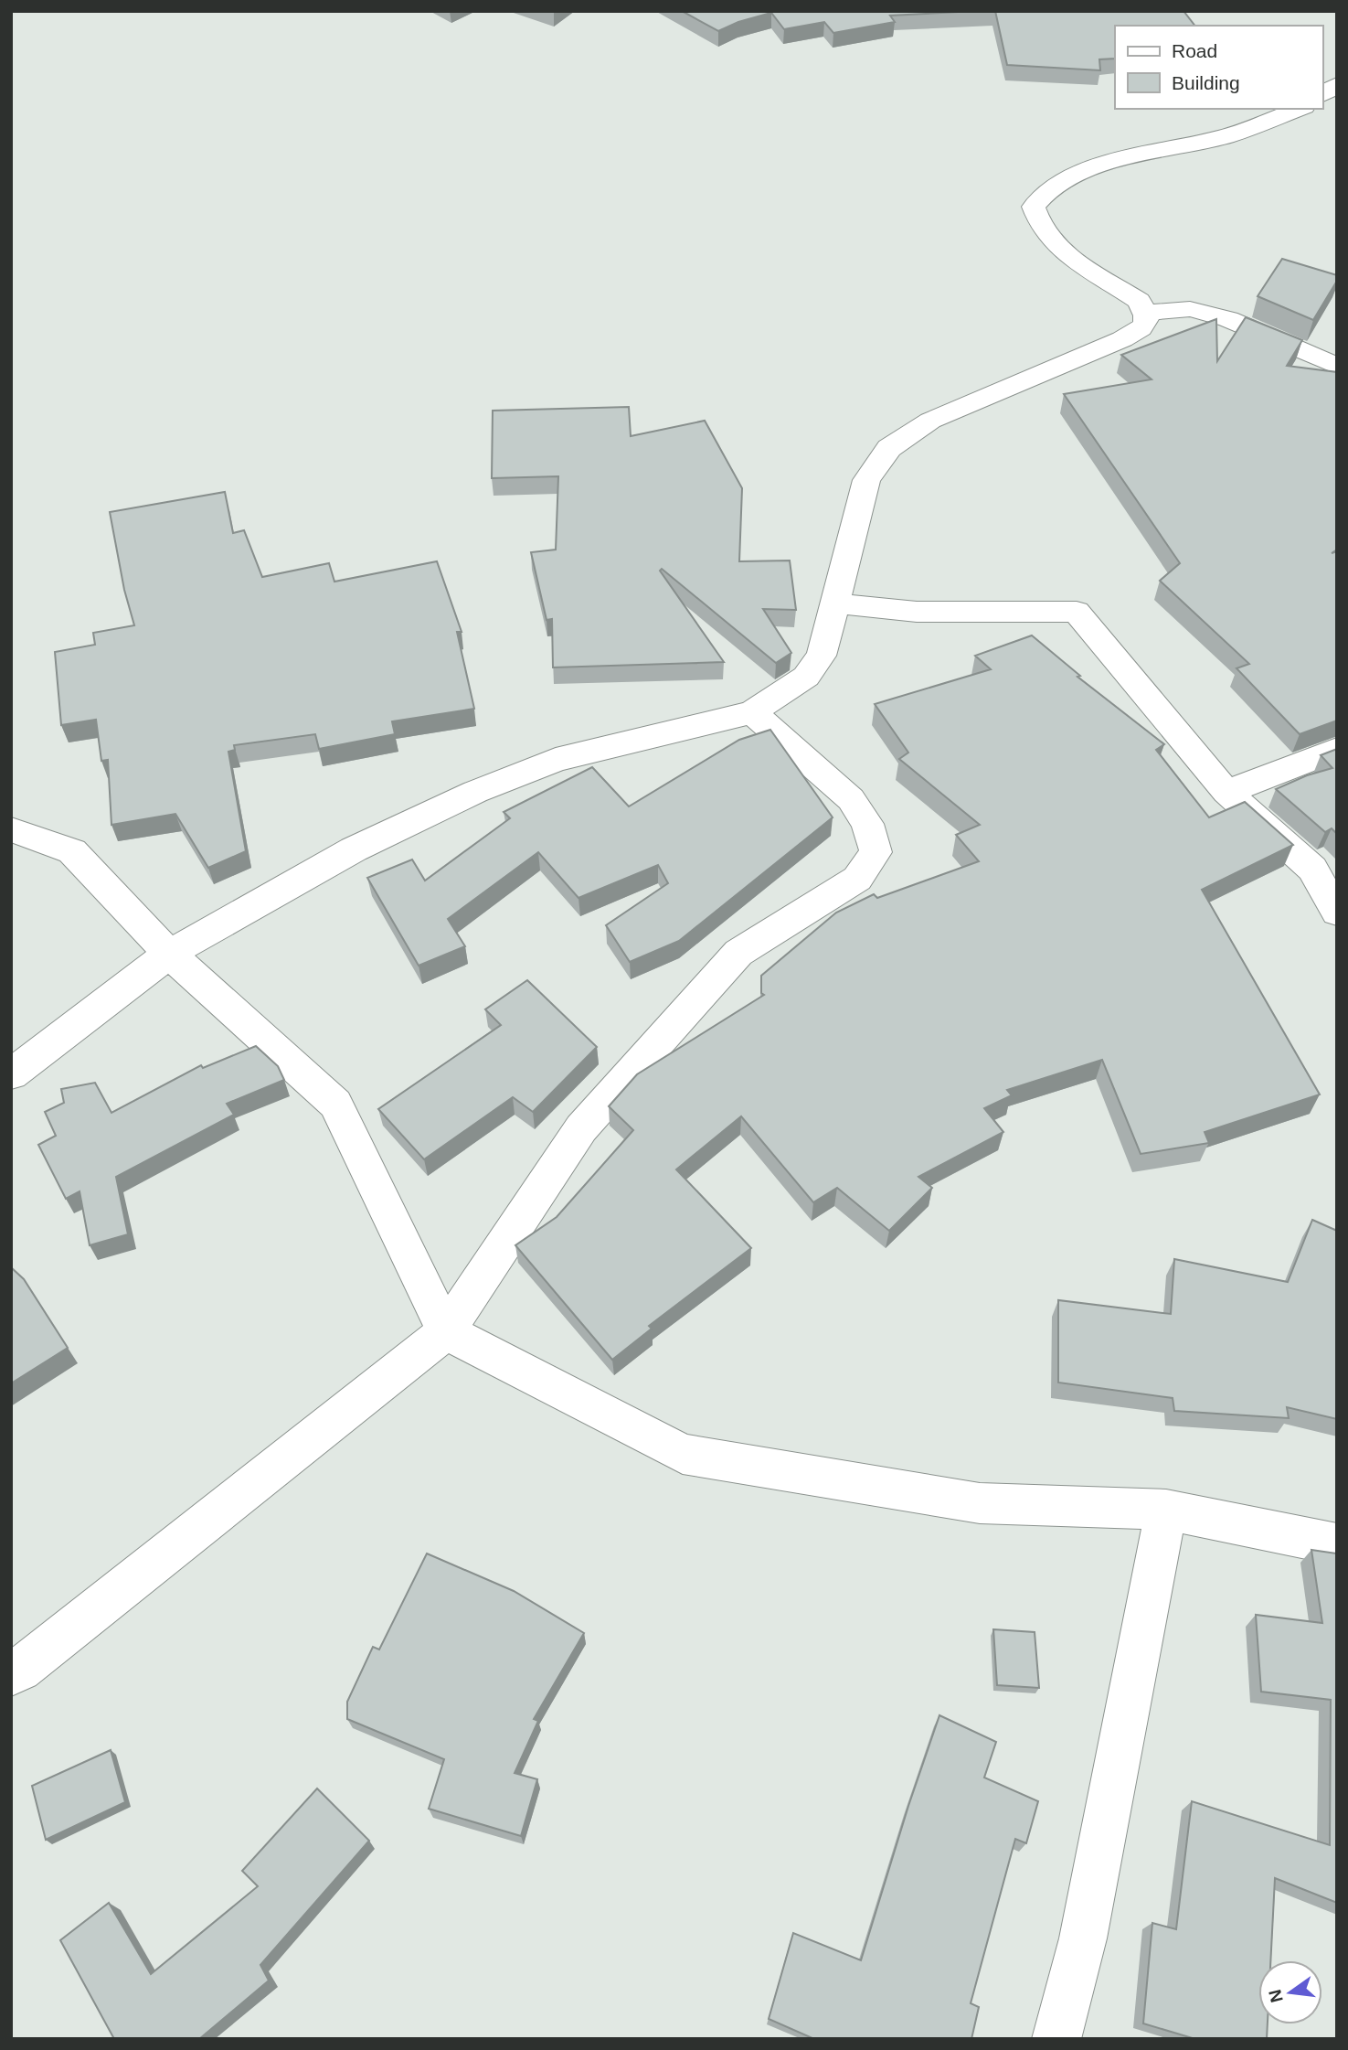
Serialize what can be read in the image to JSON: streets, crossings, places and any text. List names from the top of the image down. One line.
{"legend":["Road","Building"],"north":"left"}
